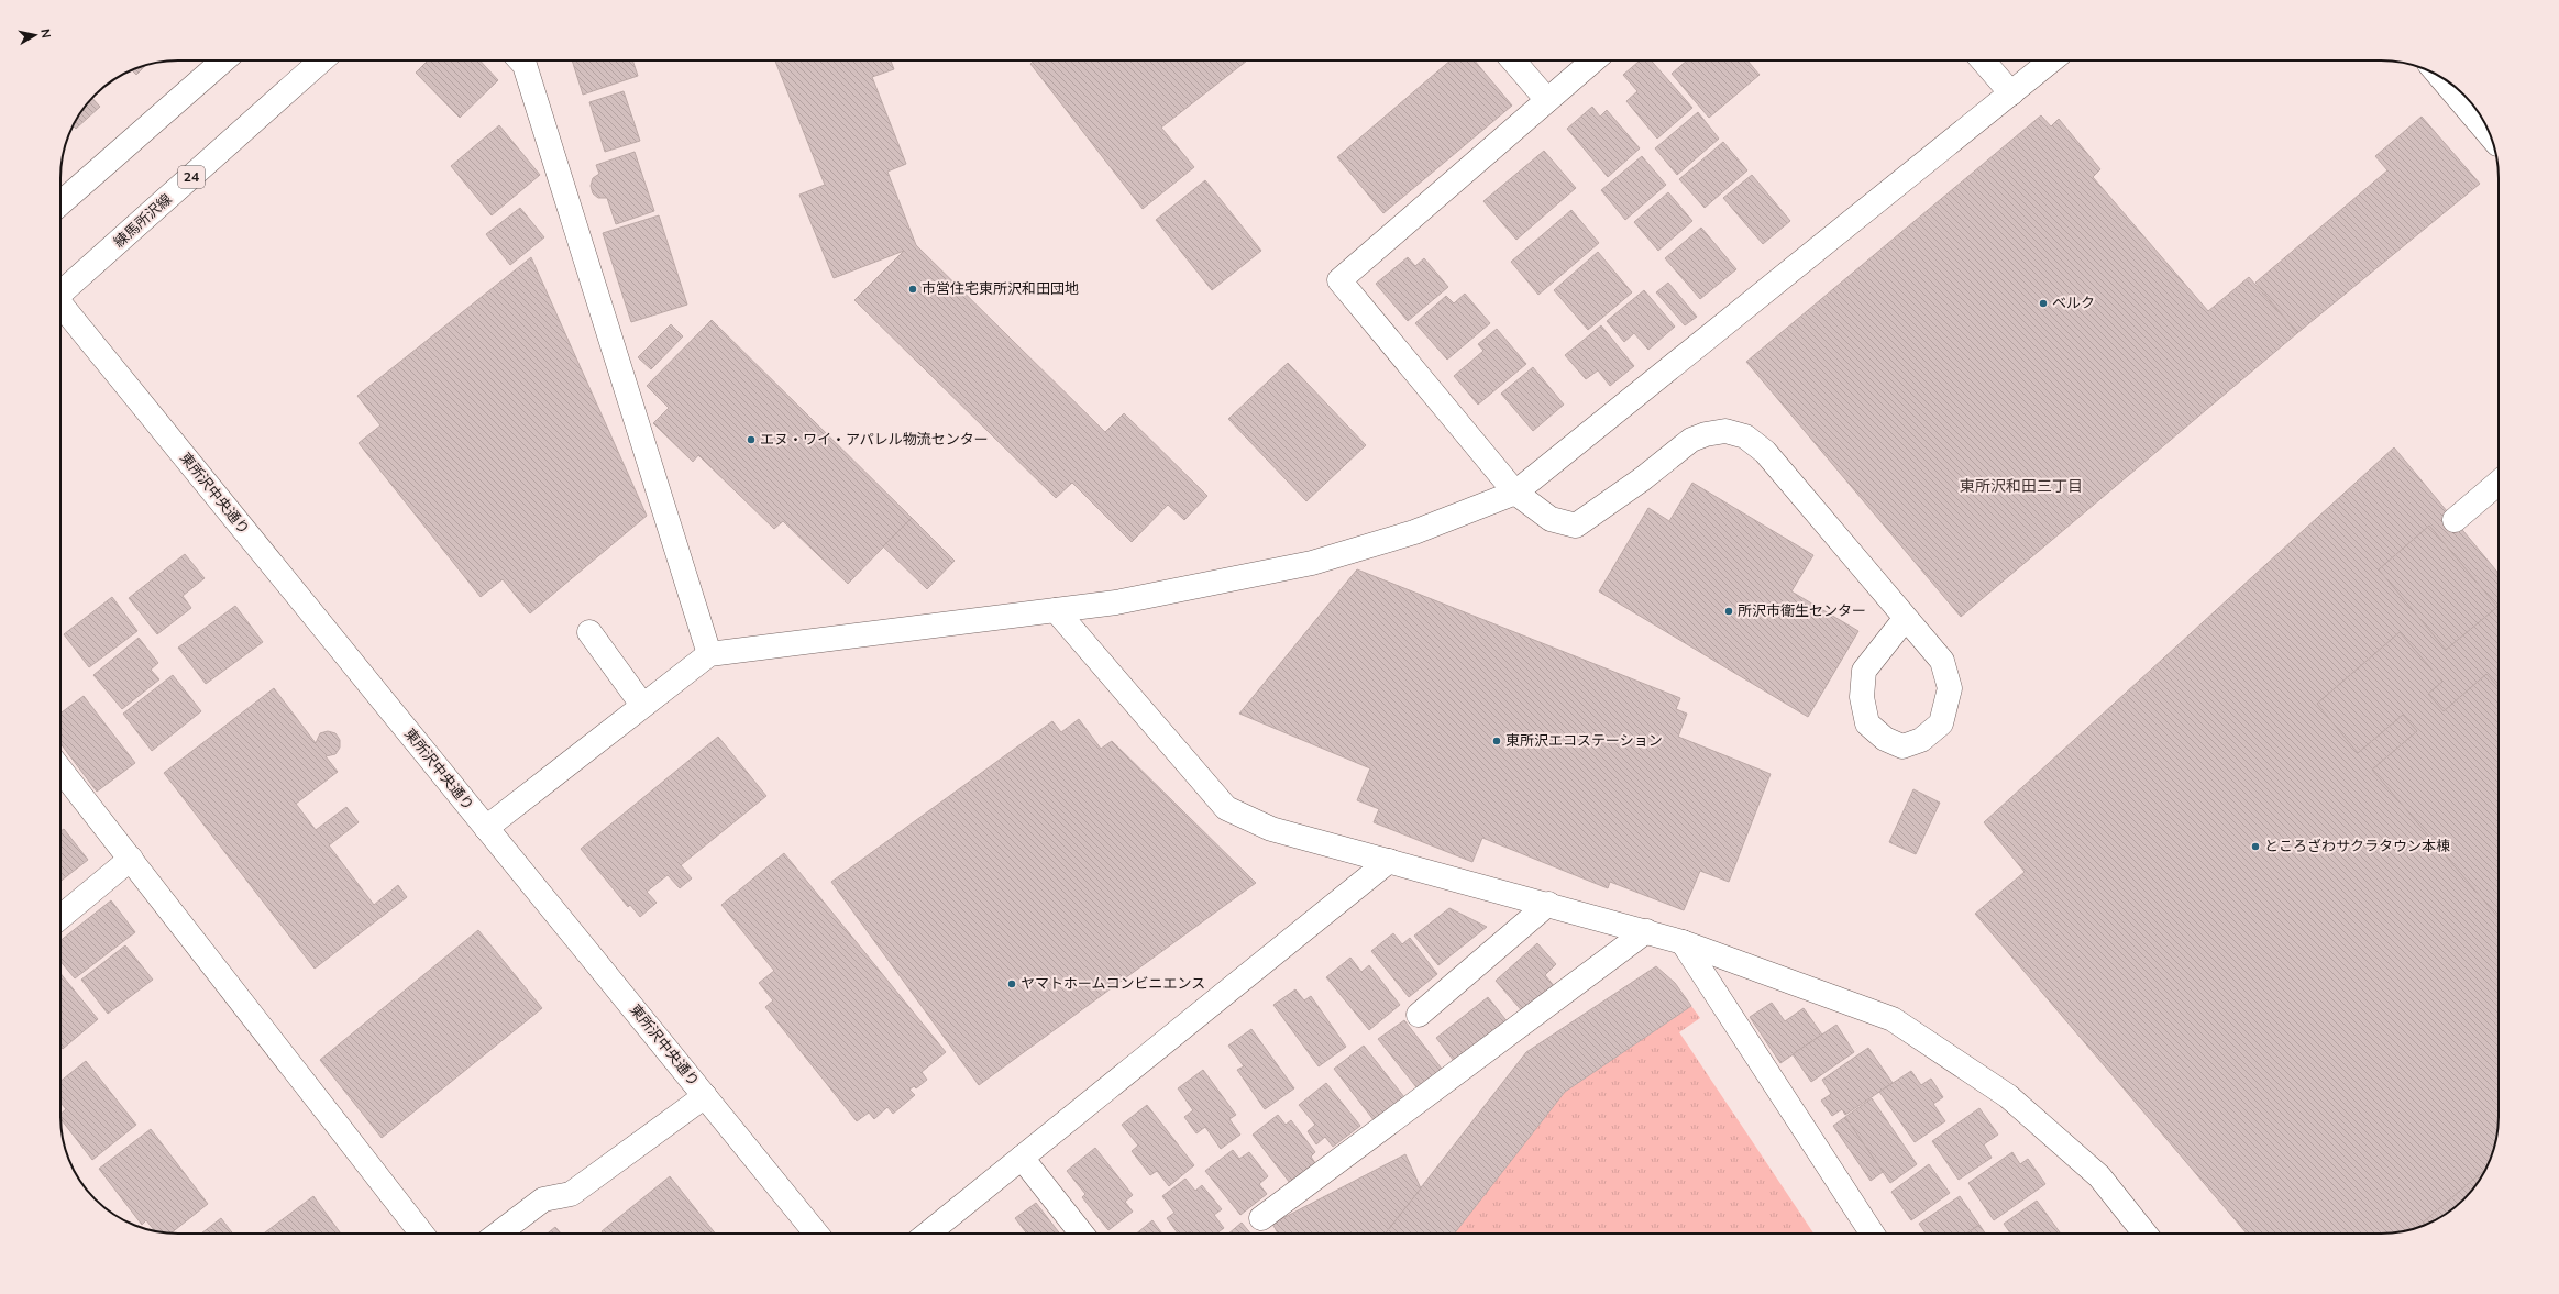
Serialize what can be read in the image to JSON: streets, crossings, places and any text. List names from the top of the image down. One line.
{"streets":{"street":["24","練馬所沢線","東所沢中央通り"]},"districts":["東所沢和田三丁目"],"places":["市営住宅東所沢和田団地","ベルク","エヌ・ワイ・アパレル物流センター","所沢市衛生センター","東所沢エコステーション","ところざわサクラタウン本棟","ヤマトホームコンビニエンス"],"north":"right"}
